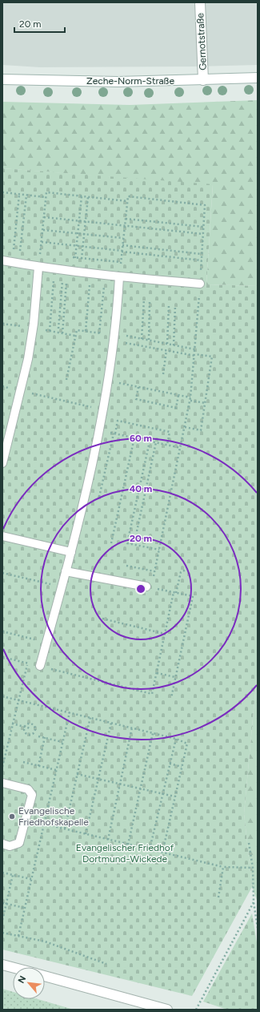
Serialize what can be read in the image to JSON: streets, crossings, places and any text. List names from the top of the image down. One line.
{"streets":{"main road":["Gernotstraße","Zeche-Norm-Straße"]},"crossings":[["Gernotstraße","Zeche-Norm-Straße"]],"parks":["Evangelischer Friedhof Dortmund-Wickede"],"places":["Evangelische Friedhofskapelle"],"scale_bar":"20 m","north":"top left","rings":["60 m","40 m","20 m"]}
